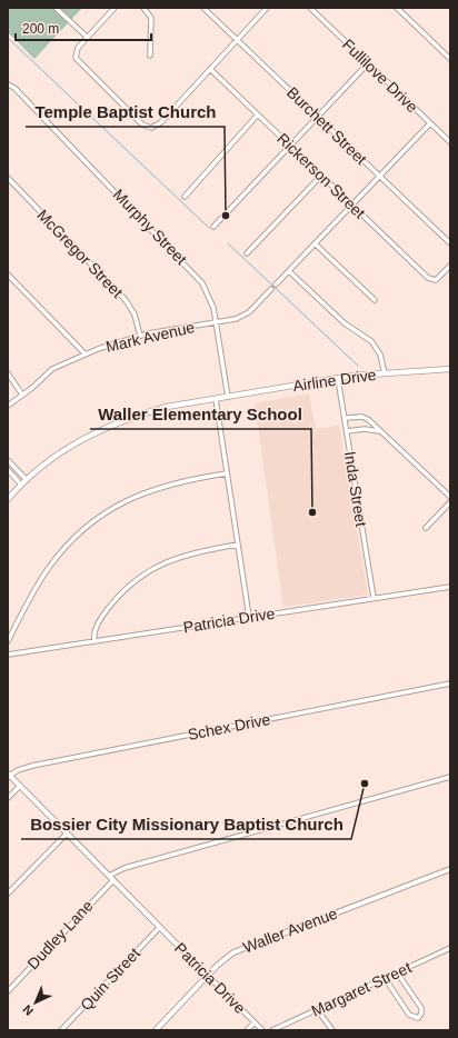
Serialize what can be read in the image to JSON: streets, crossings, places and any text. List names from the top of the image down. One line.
{"streets":{"main road":["Airline Drive"],"street":["Fullilove Drive","Burchett Street","Rickerson Street","Murphy Street","McGregor Street","Mark Avenue","Inda Street","Patricia Drive","Schex Drive","Waller Avenue","Dudley Lane","Quin Street","Margaret Street"]},"crossings":[["Murphy Street","Mark Avenue"],["Murphy Street","Airline Drive"],["McGregor Street","Mark Avenue"],["Airline Drive","Inda Street"],["Inda Street","Patricia Drive"],["Patricia Drive","Schex Drive"],["Patricia Drive","Waller Avenue"],["Patricia Drive","Dudley Lane"],["Patricia Drive","Quin Street"]],"places":["Temple Baptist Church","Waller Elementary School","Bossier City Missionary Baptist Church"],"scale_bar":"200 m","north":"bottom left"}
